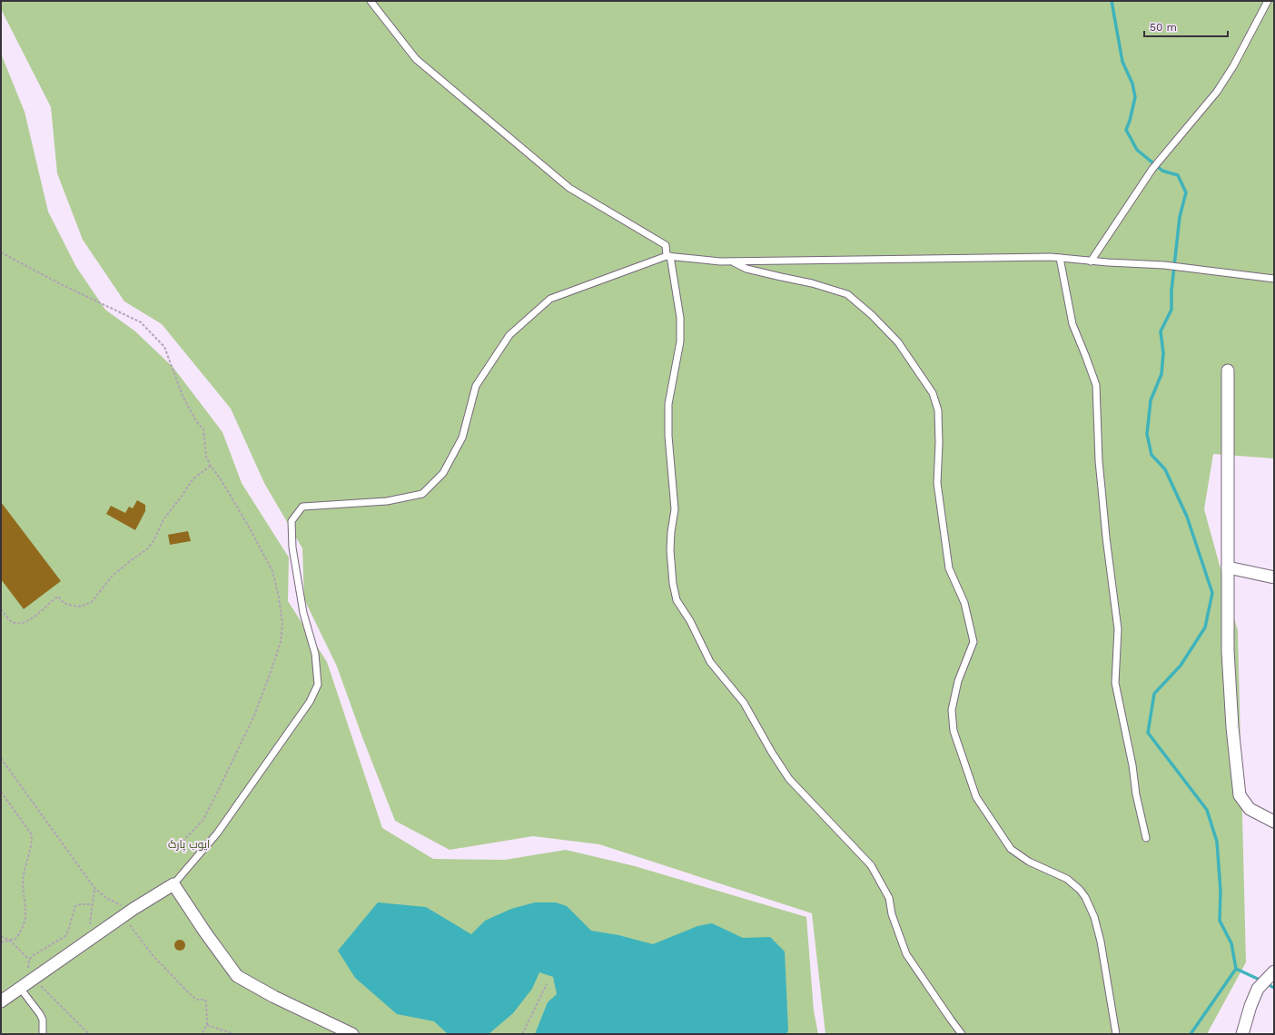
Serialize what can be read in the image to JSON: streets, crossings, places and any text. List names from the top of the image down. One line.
{"parks":["ایوب پارک"],"scale_bar":"50 m"}
